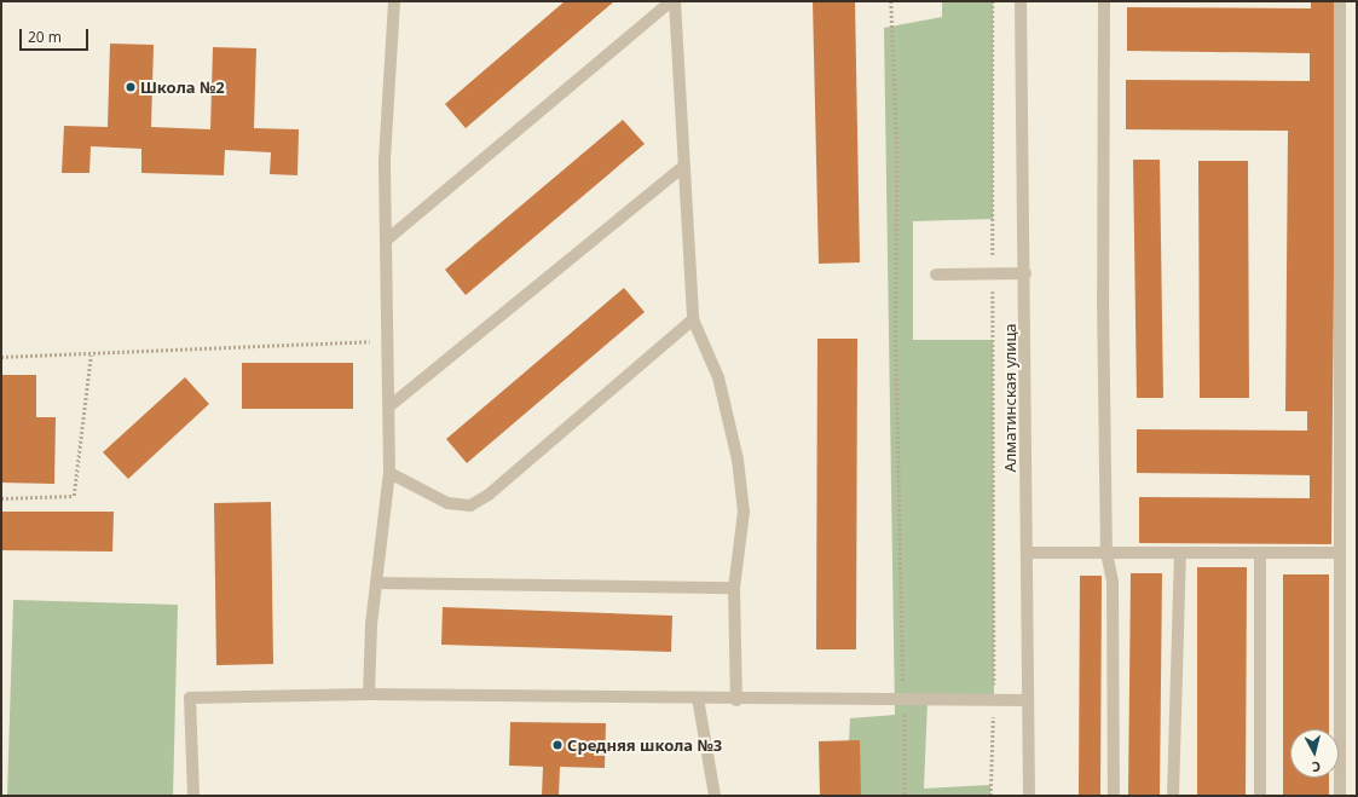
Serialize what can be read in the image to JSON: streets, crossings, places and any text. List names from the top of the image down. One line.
{"streets":{"street":["Алматинская улица"]},"places":["Школа №2","Средняя школа №3"],"scale_bar":"20 m","north":"bottom"}
